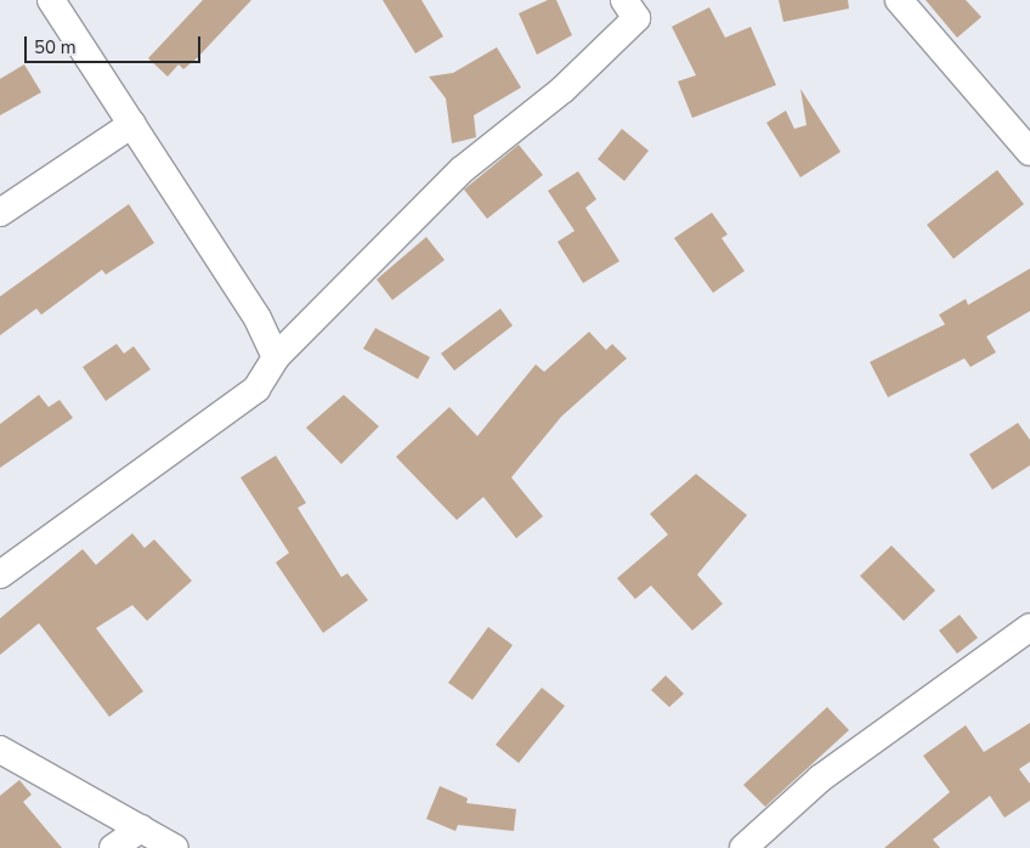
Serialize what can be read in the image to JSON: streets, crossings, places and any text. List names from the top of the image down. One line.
{"scale_bar":"50 m"}
